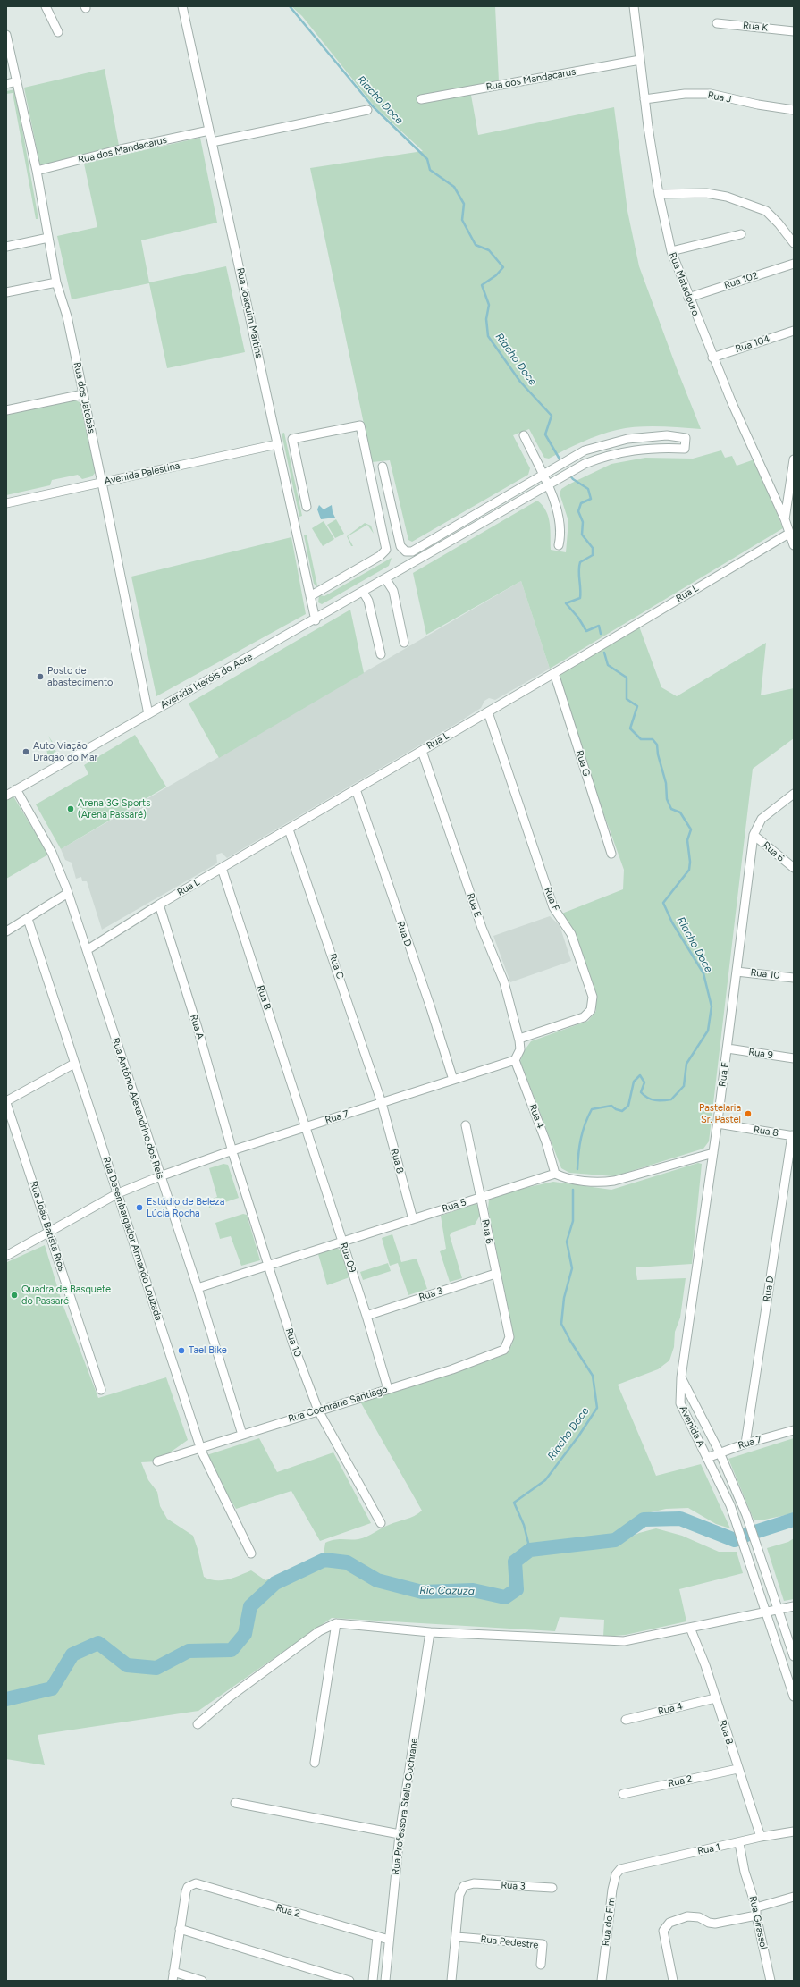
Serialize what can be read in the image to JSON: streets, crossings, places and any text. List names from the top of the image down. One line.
{"streets":{"street":["Rua K","Rua dos Mandacarus","Rua J","Rua 102","Rua Matadouro","Rua Joaquim Martins","Rua 104","Rua dos Jatobás","Avenida Palestina","Rua L","Avenida Heróis do Acre","Rua G","Rua 6","Rua F","Rua E","Rua D","Rua C","Rua 10","Rua B","Rua A","Rua 9","Rua Antônio Alexandrino dos Reis","Rua 4","Rua 7","Rua 8","Rua 5","Rua João Batista Rios","Rua Desembargador Armando Louzada","Rua 09","Rua 3","Rua Cochrane Santiago","Avenida A","Rua 2","Rua Professora Stella Cochrane","Rua 1","Rua do Fim","Rua Girassol","Rua Pedestre"]},"crossings":[["Rua dos Mandacarus","Rua Matadouro"],["Rua dos Mandacarus","Rua Joaquim Martins"],["Rua dos Mandacarus","Rua dos Jatobás"],["Rua J","Rua Matadouro"],["Rua 102","Rua Matadouro"],["Rua Matadouro","Rua 104"],["Rua Matadouro","Rua L"],["Rua Joaquim Martins","Avenida Palestina"],["Rua Joaquim Martins","Avenida Heróis do Acre"],["Rua dos Jatobás","Avenida Palestina"],["Rua dos Jatobás","Avenida Heróis do Acre"],["Rua L","Rua G"],["Rua L","Rua F"],["Rua L","Rua E"],["Rua L","Rua D"],["Rua L","Rua C"],["Rua L","Rua B"],["Rua L","Rua A"],["Rua L","Rua Antônio Alexandrino dos Reis"],["Avenida Heróis do Acre","Rua Antônio Alexandrino dos Reis"],["Rua 6","Rua E"],["Rua 6","Rua 5"],["Rua 6","Rua 3"],["Rua 6","Rua Cochrane Santiago"],["Rua F","Rua E"],["Rua E","Rua 10"],["Rua E","Rua 9"],["Rua E","Rua 4"],["Rua E","Rua 7"],["Rua E","Rua 8"],["Rua E","Avenida A"],["Rua D","Rua 7"],["Rua D","Rua 8"],["Rua C","Rua 7"],["Rua C","Rua 8"],["Rua 10","Rua A"],["Rua 10","Rua 7"],["Rua 10","Rua 5"],["Rua 10","Rua Cochrane Santiago"],["Rua B","Rua 4"],["Rua B","Rua 7"],["Rua B","Rua 09"],["Rua B","Rua 2"],["Rua B","Rua 1"],["Rua A","Rua 7"],["Rua Antônio Alexandrino dos Reis","Rua 7"],["Rua Antônio Alexandrino dos Reis","Rua 5"],["Rua Antônio Alexandrino dos Reis","Rua Cochrane Santiago"],["Rua 4","Rua 7"],["Rua 4","Rua 5"],["Rua 7","Rua 8"],["Rua 7","Rua João Batista Rios"],["Rua 7","Rua Desembargador Armando Louzada"],["Rua 7","Rua 09"],["Rua 7","Avenida A"],["Rua 8","Rua 5"],["Rua 5","Rua 09"],["Rua Desembargador Armando Louzada","Rua Cochrane Santiago"],["Rua 09","Rua 3"],["Rua 09","Rua Cochrane Santiago"],["Rua 3","Rua Pedestre"],["Rua 2","Rua Professora Stella Cochrane"],["Rua 1","Rua do Fim"],["Rua 1","Rua Girassol"]],"water":["Riacho Doce","Rio Cazuza"],"places":["Posto de abastecimento","Auto Viação Dragão do Mar","Arena 3G Sports (Arena Passaré)","Pastelaria Sr. Pastel","Estúdio de Beleza Lúcia Rocha","Quadra de Basquete do Passaré","Tael Bike"]}
